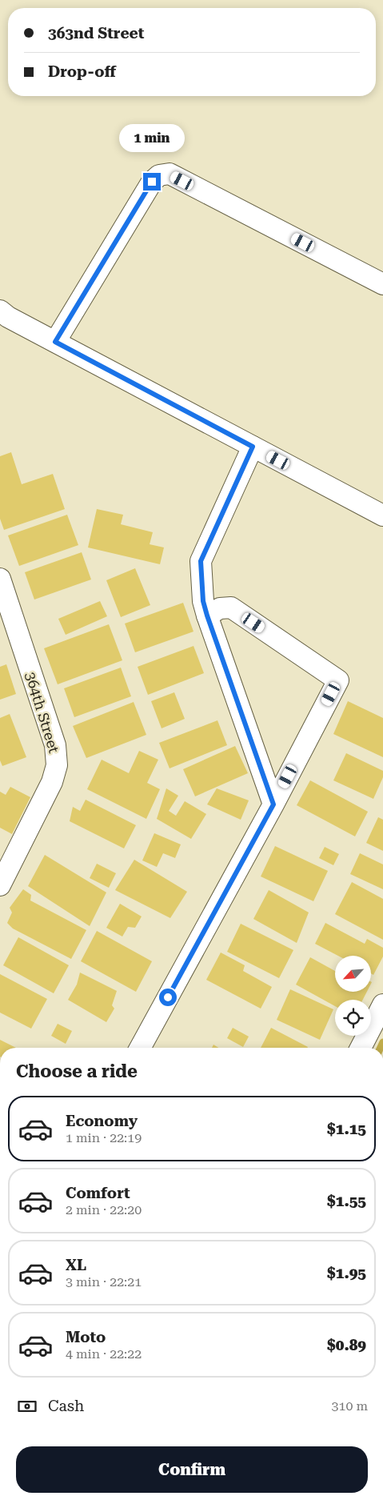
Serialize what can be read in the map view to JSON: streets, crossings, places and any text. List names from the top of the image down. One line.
{"streets":{"street":["364th Street"]},"north":"bottom left","page":{"banner":["363nd Street","Drop-off"],"bubble":"1 min","heading":"Choose a ride","list":[{"name":"Economy","note":"1 min · 22:19","value":"$1.15"},{"name":"Comfort","note":"2 min · 22:20","value":"$1.55"},{"name":"XL","note":"3 min · 22:21","value":"$1.95"},{"name":"Moto","note":"4 min · 22:22","value":"$0.89"}],"pay":["Cash","310 m"],"buttons":"Confirm"}}
